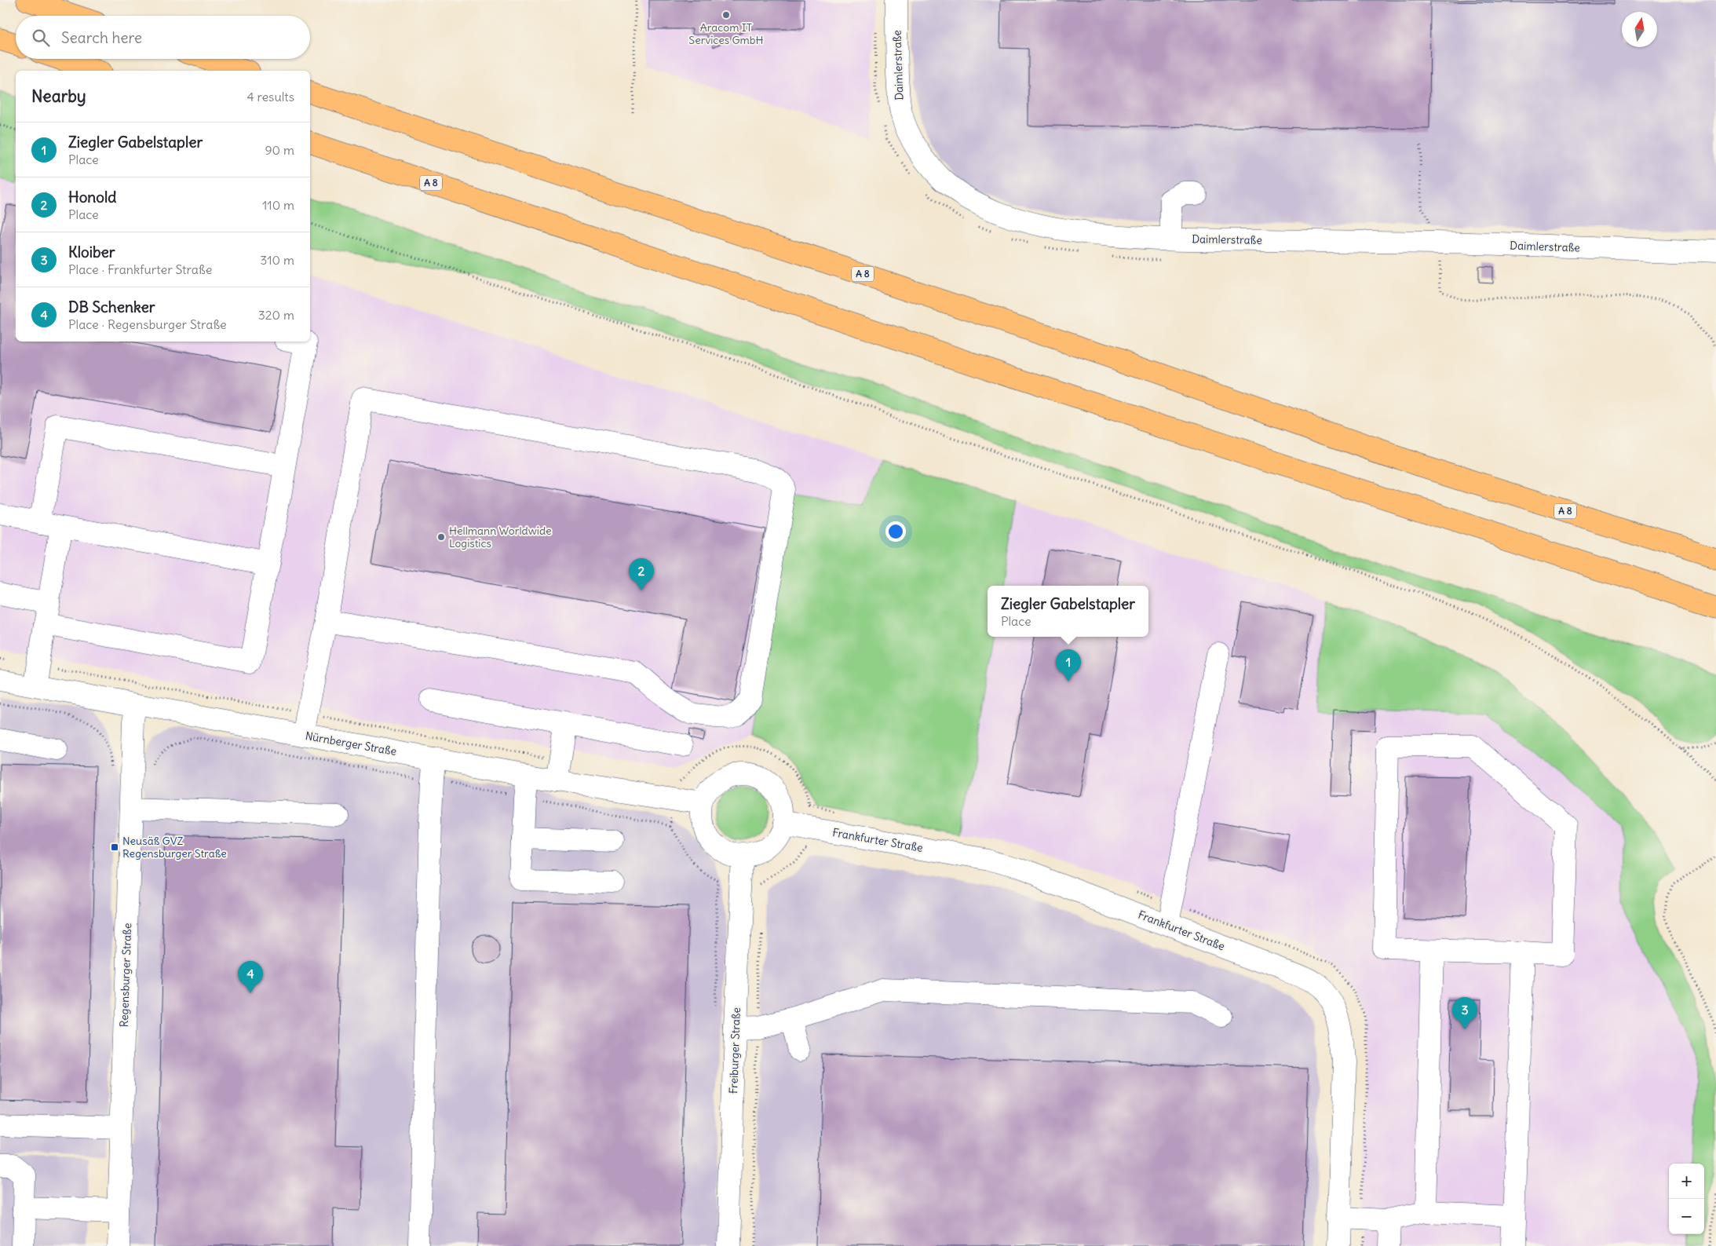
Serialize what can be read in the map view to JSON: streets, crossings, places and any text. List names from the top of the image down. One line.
{"streets":{"highway":["A 8"],"street":["Daimlerstraße","Nürnberger Straße","Frankfurter Straße","Regensburger Straße","Freiburger Straße"]},"crossings":[["Nürnberger Straße","Frankfurter Straße"],["Nürnberger Straße","Regensburger Straße"],["Nürnberger Straße","Freiburger Straße"],["Frankfurter Straße","Freiburger Straße"]],"places":{"other":["Aracom IT Services GmbH","Hellmann Worldwide Logistics"],"transit":["Neusäß GVZ Regensburger Straße"]},"north":"top","page":{"search":"Search here","heading":["Nearby","4 results"],"list":[{"mark":"1","name":"Ziegler Gabelstapler","note":"Place","value":"90 m"},{"mark":"2","name":"Honold","note":"Place","value":"110 m"},{"mark":"3","name":"Kloiber","note":"Place · Frankfurter Straße","value":"310 m"},{"mark":"4","name":"DB Schenker","note":"Place · Regensburger Straße","value":"320 m"}],"pins":["2","1","4","3"],"popup":["Ziegler Gabelstapler","Place"],"map_buttons":["+","−"]}}
